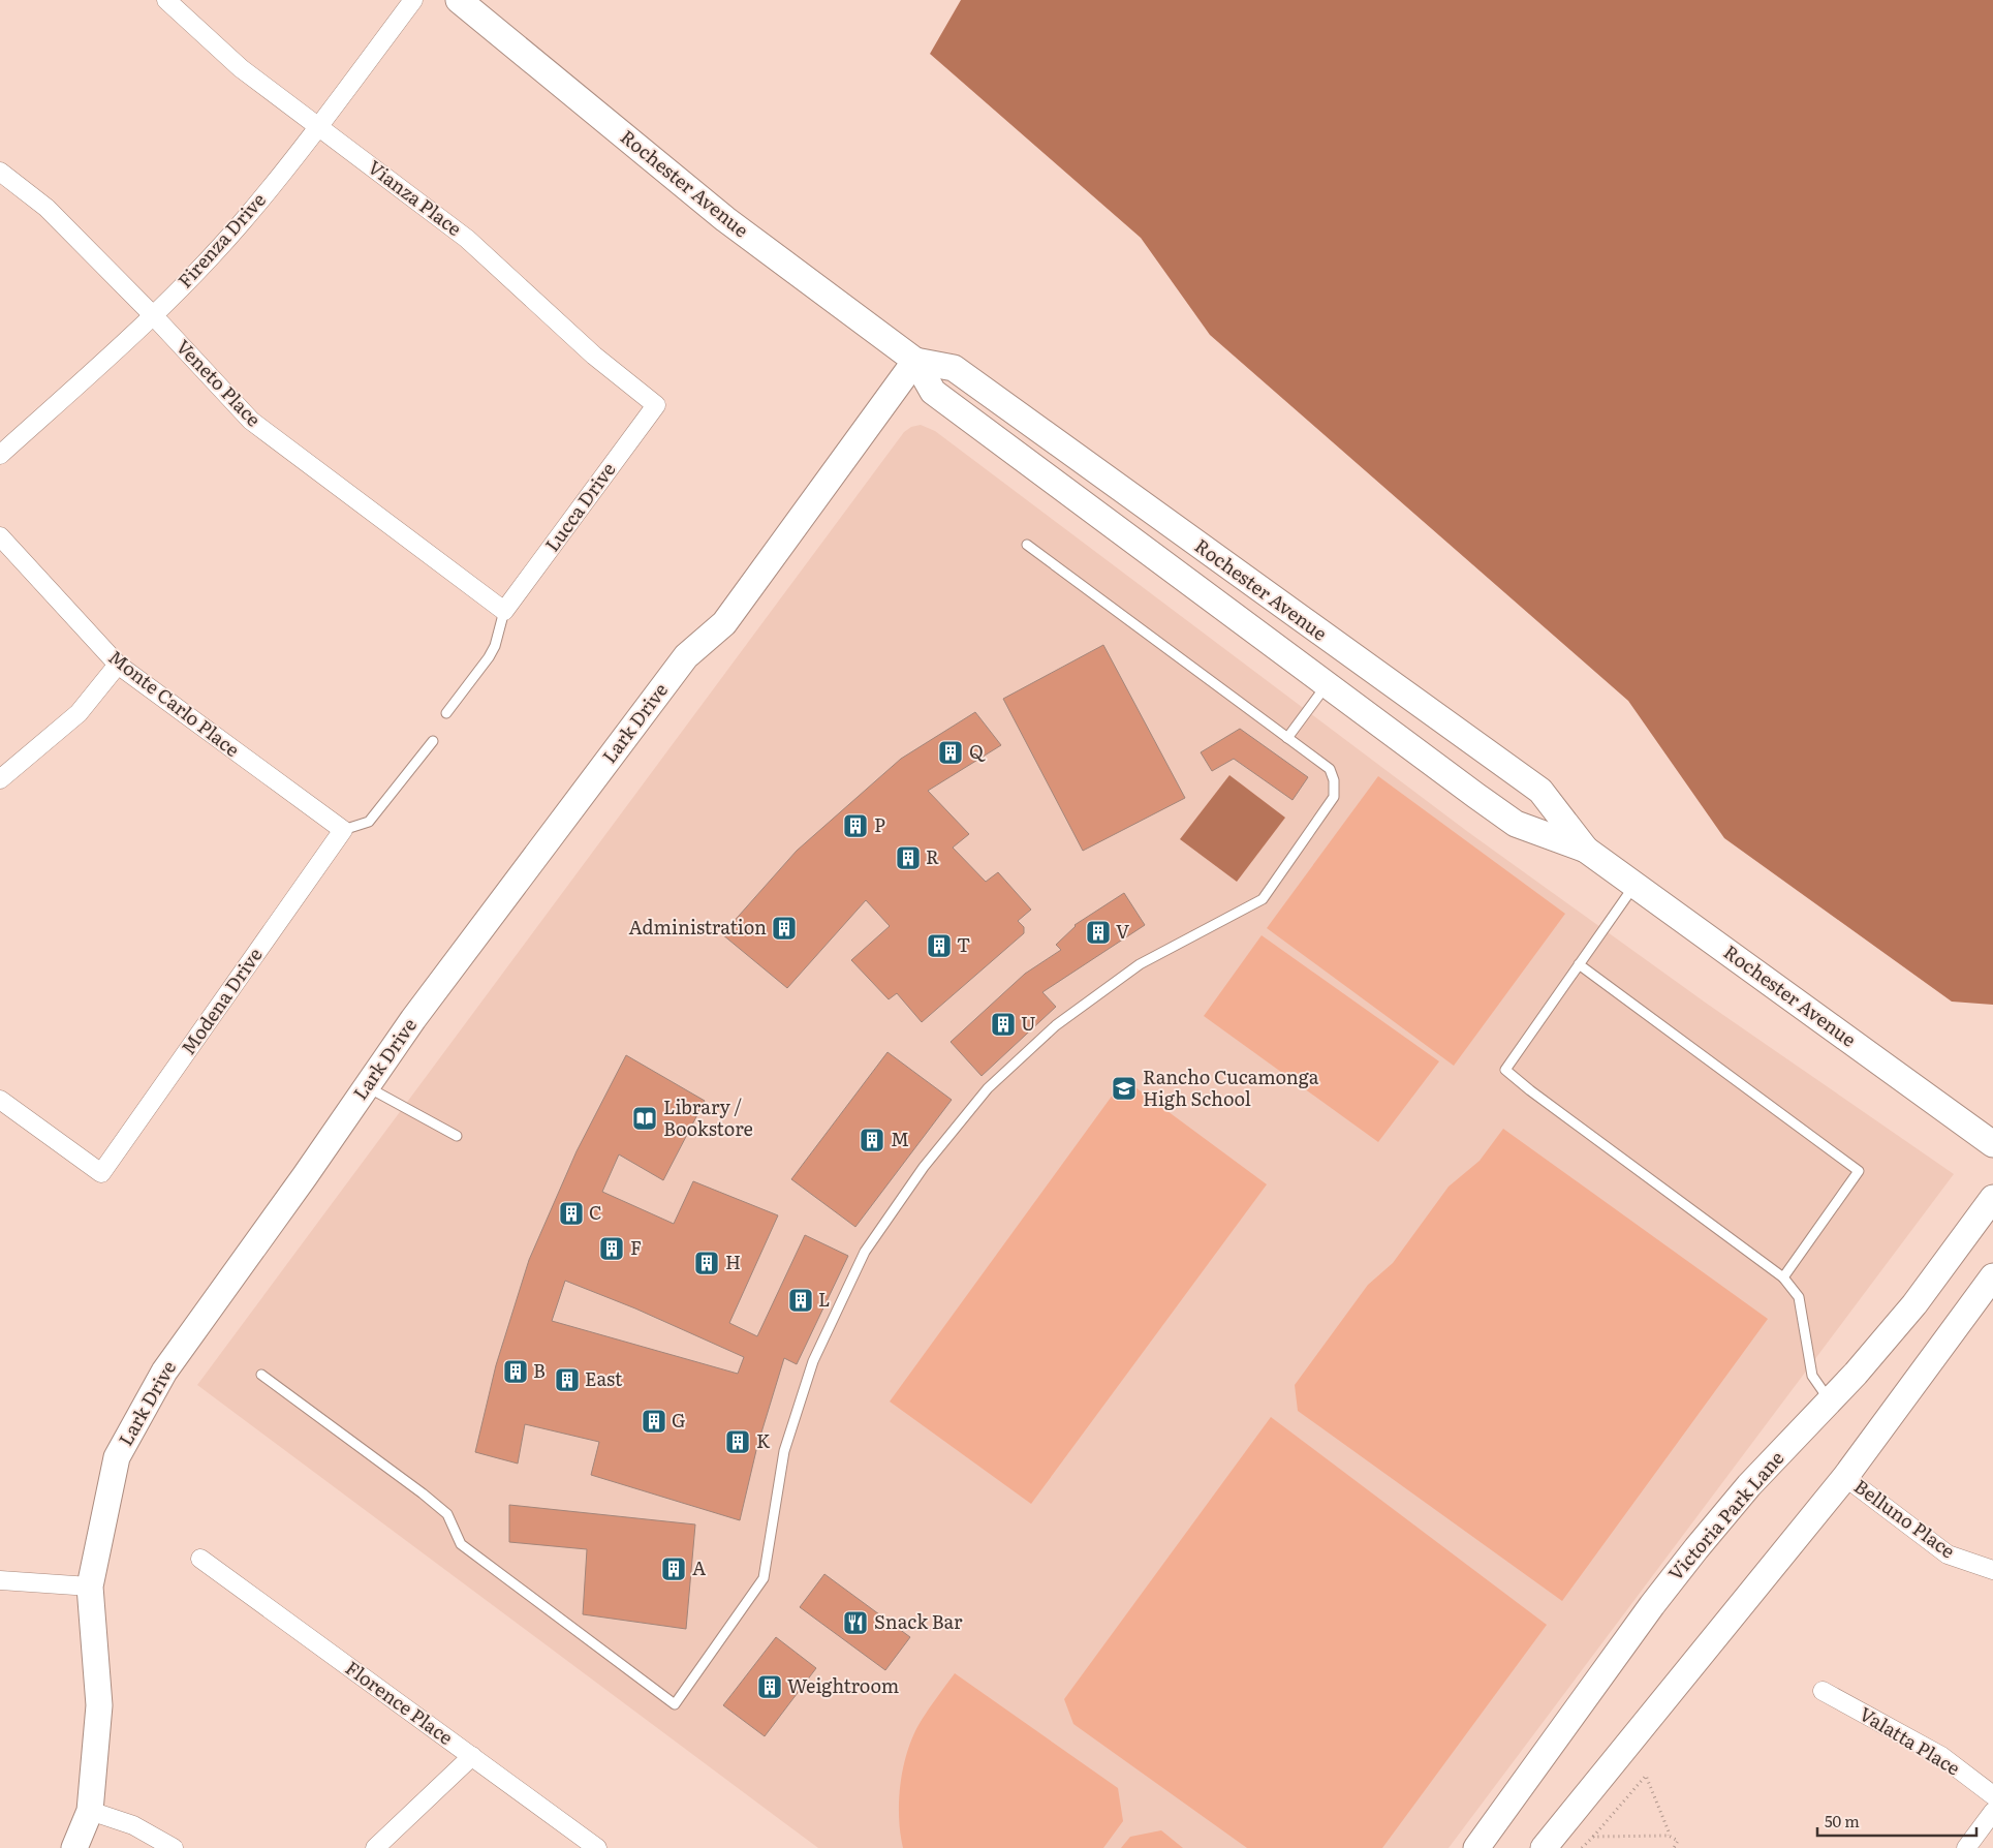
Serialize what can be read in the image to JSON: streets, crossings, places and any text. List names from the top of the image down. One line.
{"streets":{"street":["Rochester Avenue","Vianza Place","Firenza Drive","Veneto Place","Lucca Drive","Monte Carlo Place","Lark Drive","Modena Drive","Victoria Park Lane","Belluno Place","Florence Place","Valatta Place"]},"crossings":[["Rochester Avenue","Lark Drive"],["Vianza Place","Firenza Drive"],["Vianza Place","Lucca Drive"],["Firenza Drive","Veneto Place"],["Veneto Place","Lucca Drive"],["Monte Carlo Place","Modena Drive"]],"places":{"building":["Q","P","R","Administration","V","T","U","M","C","F","H","L","B","East","G","K","A","Weightroom"],"school or university":["Rancho Cucamonga High School"],"library":["Library / Bookstore"],"restaurant":["Snack Bar"]},"scale_bar":"50 m"}
